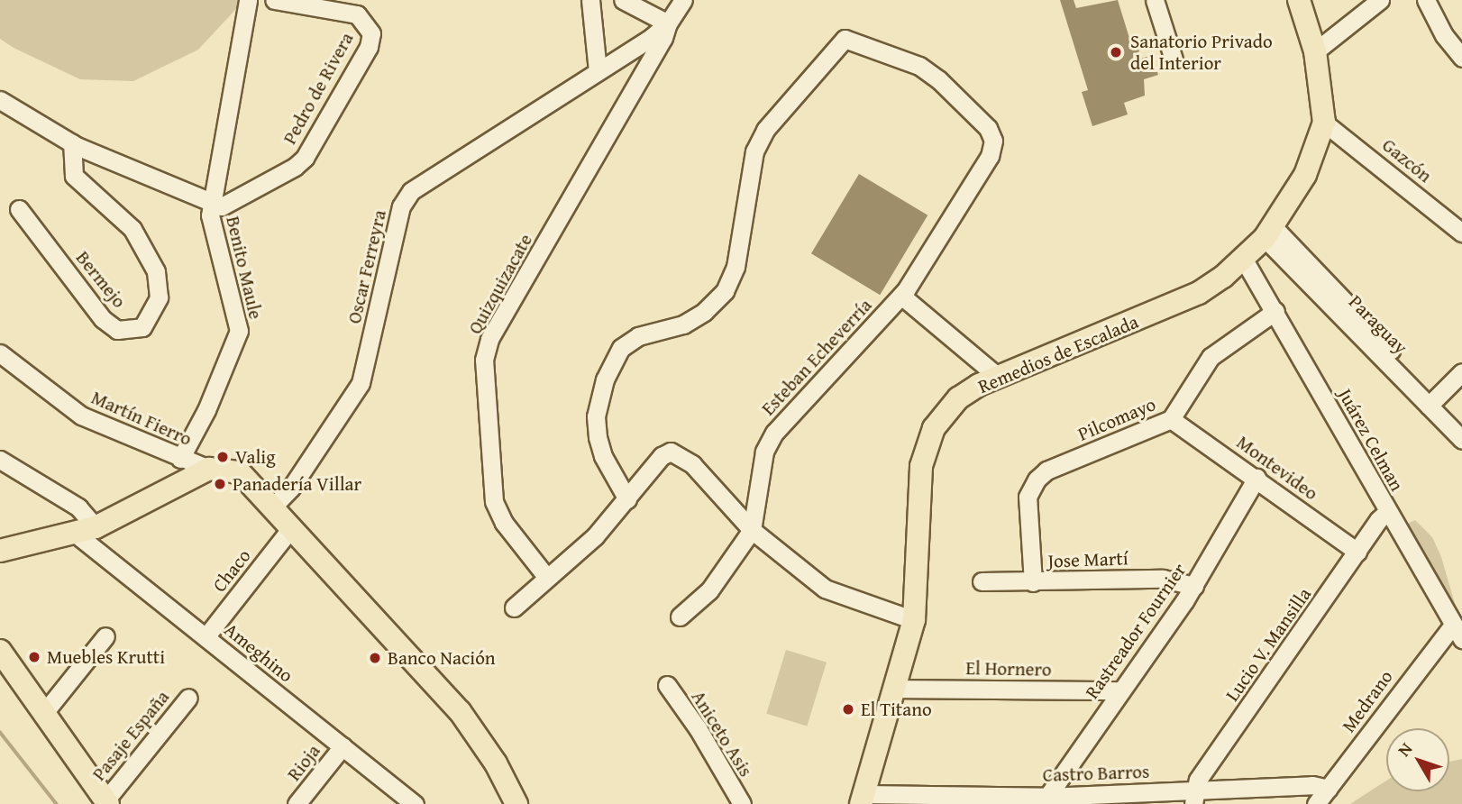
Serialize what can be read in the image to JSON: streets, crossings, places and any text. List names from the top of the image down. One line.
{"streets":{"main road":["Remedios de Escalada"],"street":["Pedro de Rivera","Gazcón","Oscar Ferreyra","Benito Maule","Bermejo","Quizquizacate","Paraguay","Esteban Echeverría","Martín Fierro","Pilcomayo","Juárez Celman","Montevideo","Jose Martí","Chaco","Rastreador Fournier","Lucio V. Mansilla","Ameghino","El Hornero","Medrano","Aniceto Asis","Pasaje España","Rioja","Castro Barros"]},"crossings":[["Pedro de Rivera","Benito Maule"],["Gazcón","Remedios de Escalada"],["Oscar Ferreyra","Quizquizacate"],["Benito Maule","Martín Fierro"],["Paraguay","Remedios de Escalada"],["Remedios de Escalada","Juárez Celman"],["Remedios de Escalada","El Hornero"],["Remedios de Escalada","Castro Barros"],["Pilcomayo","Juárez Celman"],["Pilcomayo","Montevideo"],["Pilcomayo","Jose Martí"],["Juárez Celman","Lucio V. Mansilla"],["Juárez Celman","Medrano"],["Montevideo","Rastreador Fournier"],["Montevideo","Lucio V. Mansilla"],["Jose Martí","Rastreador Fournier"],["Chaco","Ameghino"],["Rastreador Fournier","El Hornero"],["Rastreador Fournier","Castro Barros"],["Lucio V. Mansilla","Castro Barros"],["Ameghino","Rioja"],["Medrano","Castro Barros"]],"places":["Sanatorio Privado del Interior","Valig","Panadería Villar","Muebles Krutti","Banco Nación","El Titano"],"north":"top left"}
